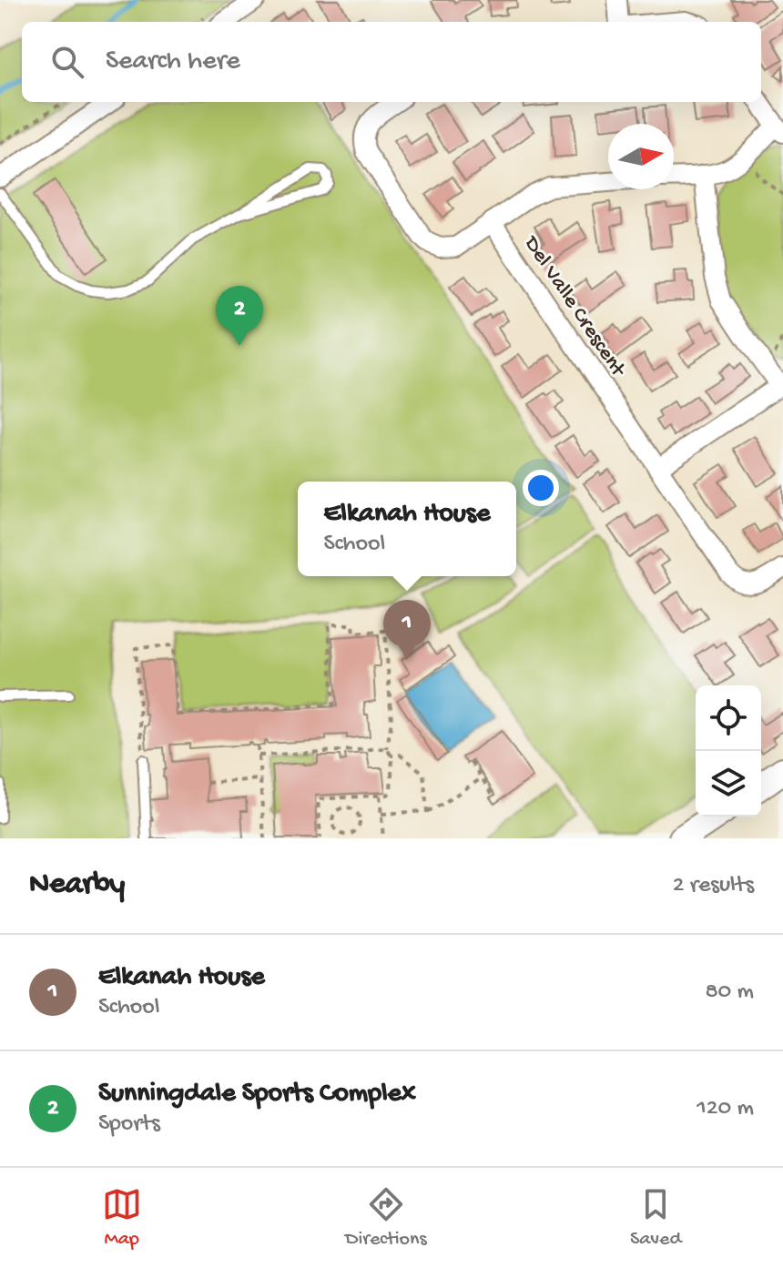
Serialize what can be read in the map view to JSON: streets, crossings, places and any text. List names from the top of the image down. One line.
{"streets":{"street":["Del Valle Crescent"]},"north":"right","page":{"search":"Search here","pins":["2","1"],"popup":["Elkanah House","School"],"heading":["Nearby","2 results"],"list":[{"mark":"1","name":"Elkanah House","note":"School","value":"80 m"},{"mark":"2","name":"Sunningdale Sports Complex","note":"Sports","value":"120 m"}],"nav":["Map","Directions","Saved"]}}
